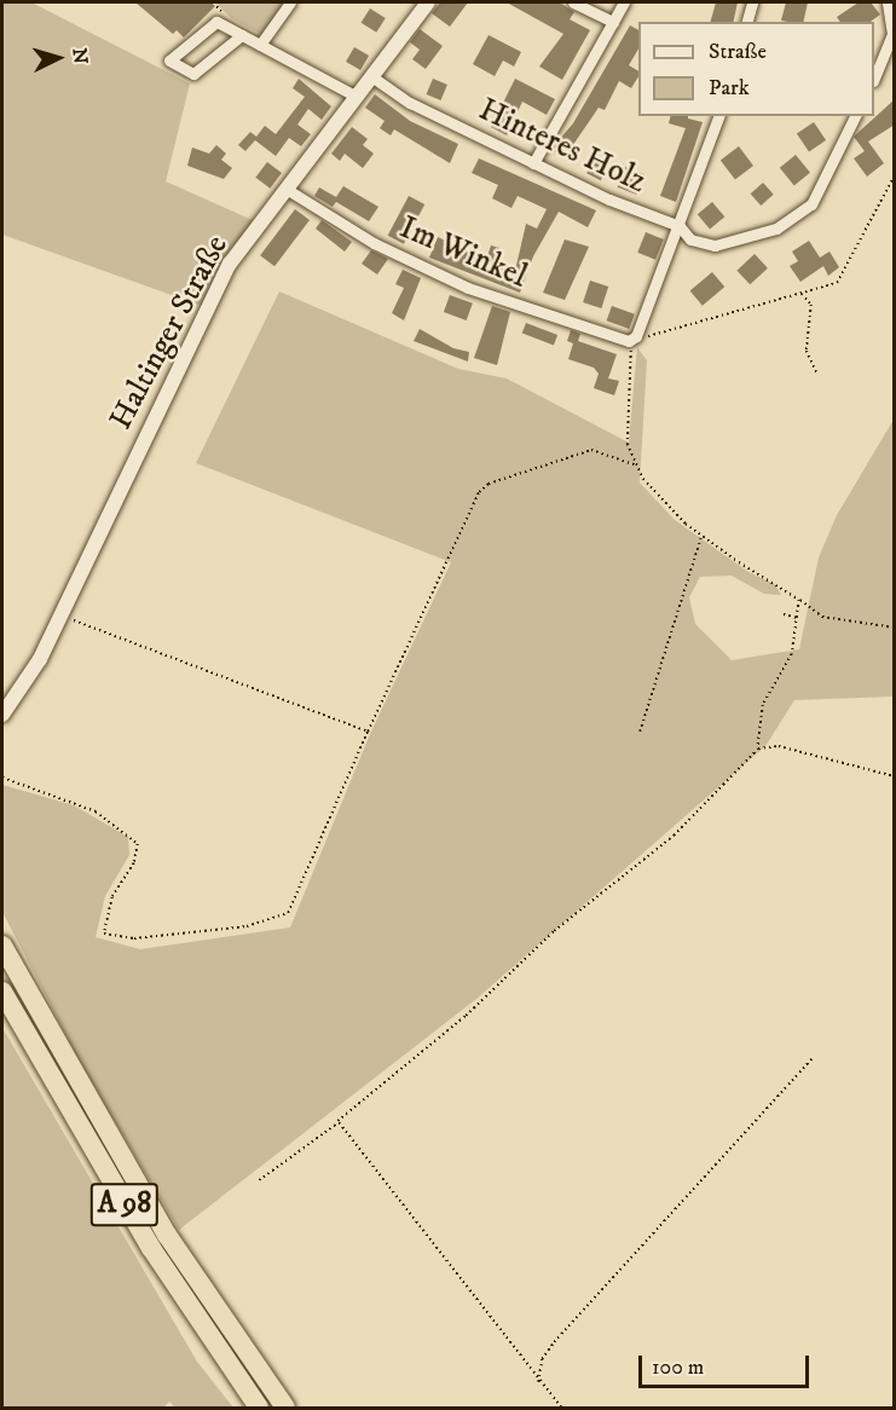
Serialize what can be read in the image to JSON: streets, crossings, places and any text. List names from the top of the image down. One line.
{"streets":{"highway":["A 98"],"street":["Hinteres Holz","Im Winkel","Haltinger Straße"]},"crossings":[["Hinteres Holz","Haltinger Straße"],["Im Winkel","Haltinger Straße"]],"legend":["Straße","Park"],"scale_bar":"100 m","north":"right"}
